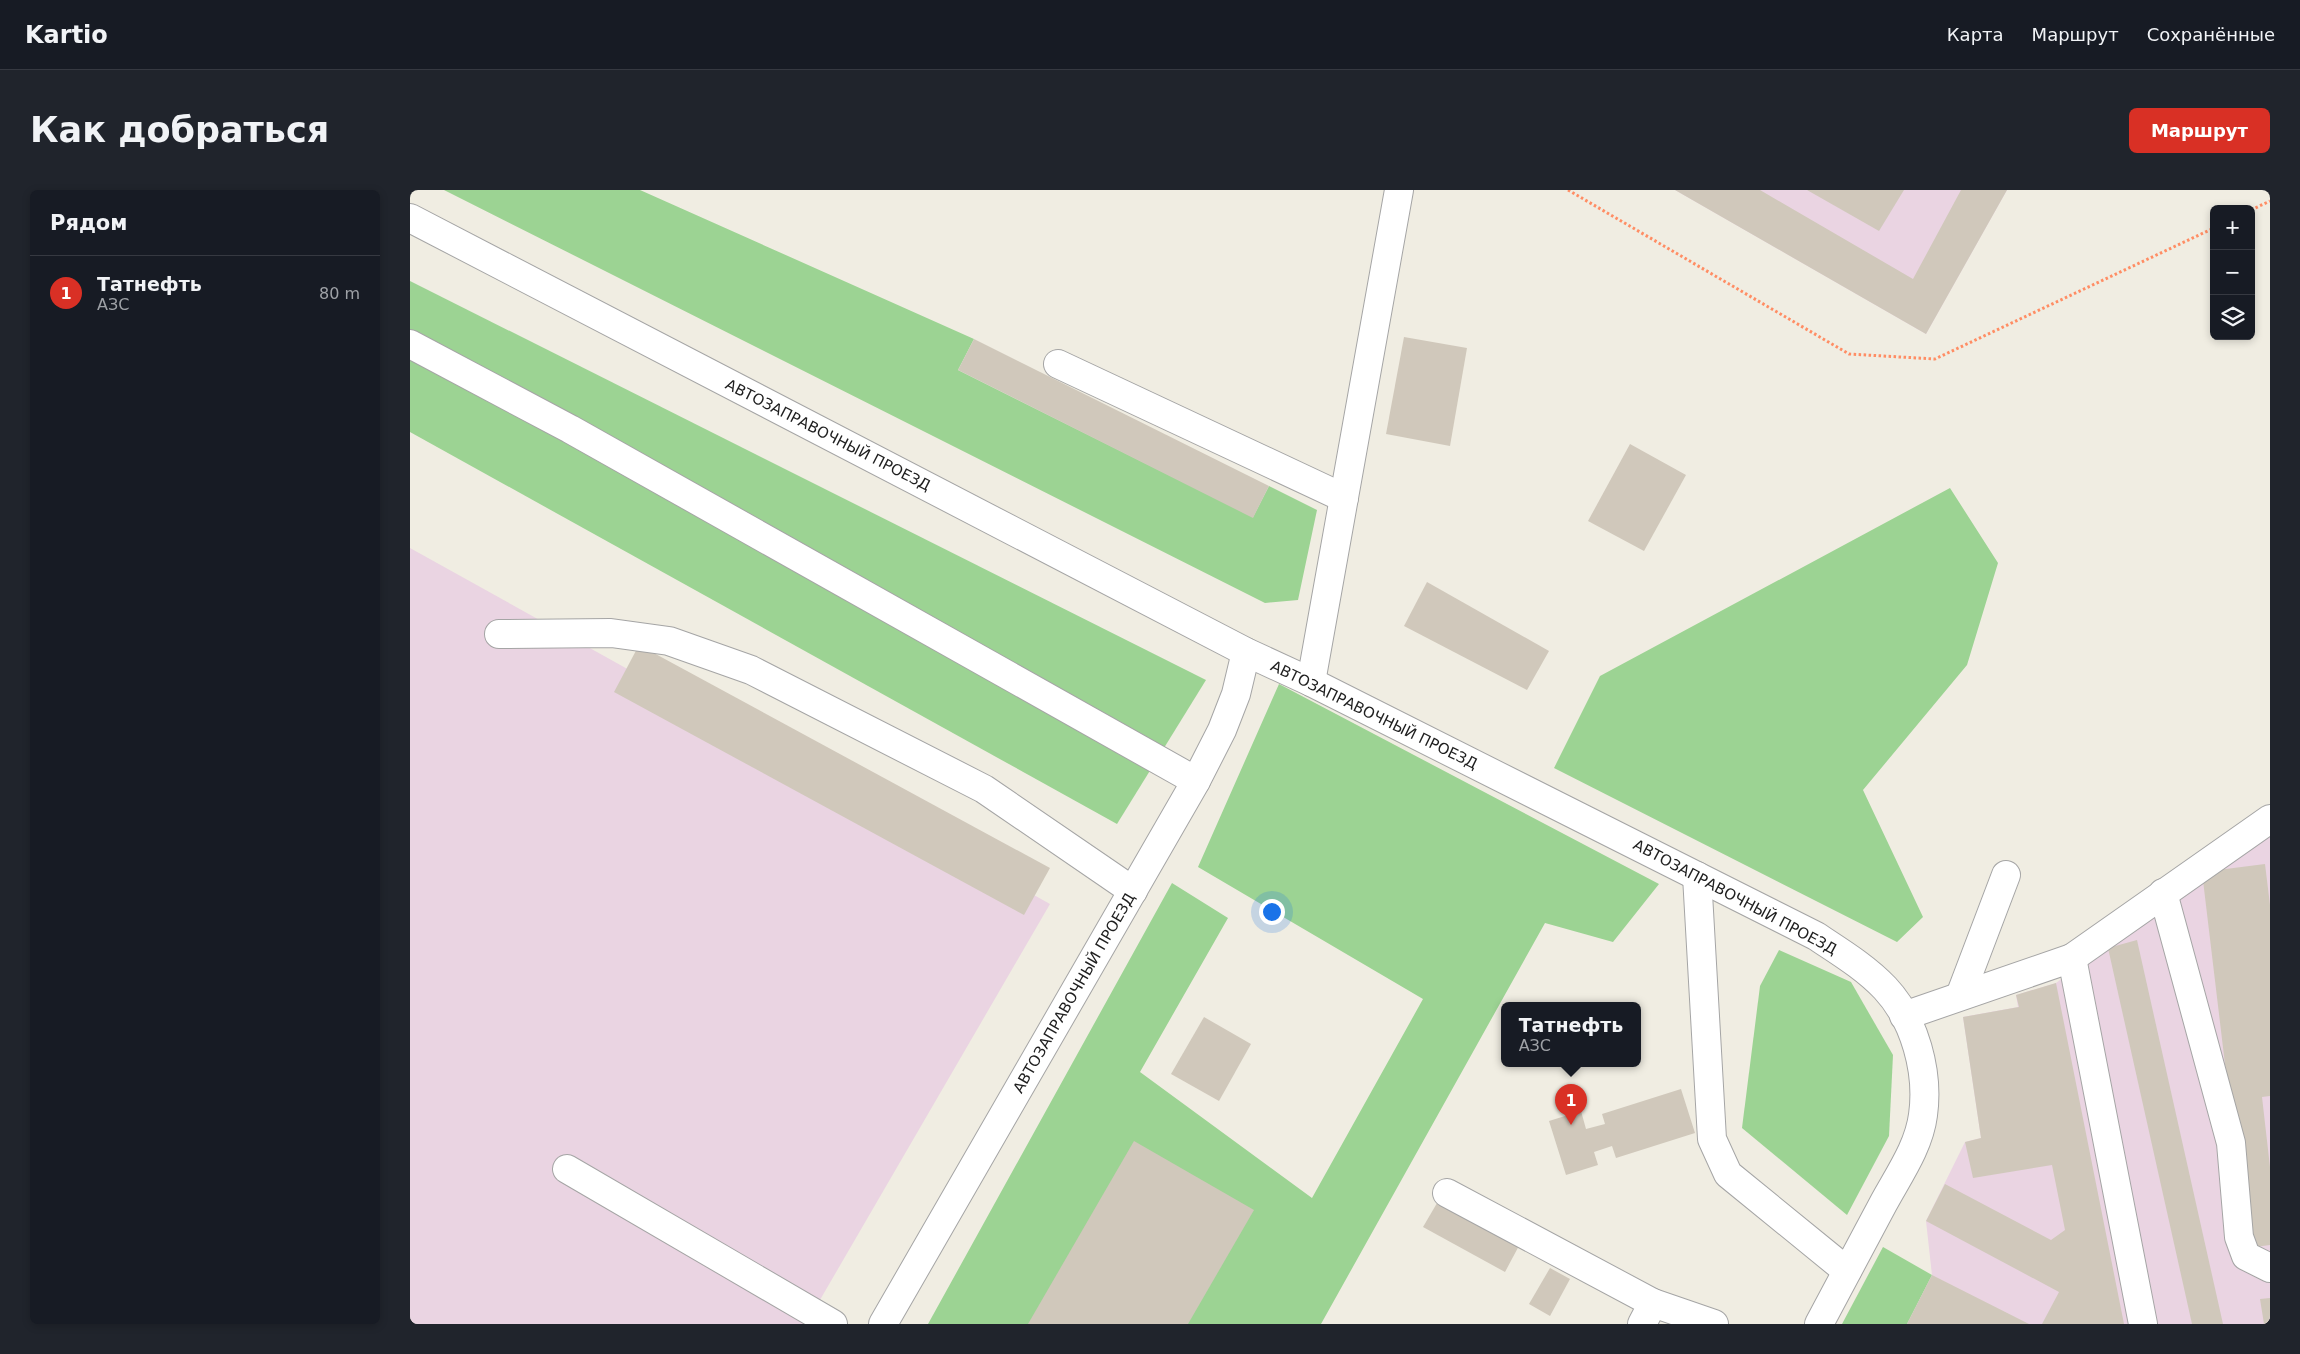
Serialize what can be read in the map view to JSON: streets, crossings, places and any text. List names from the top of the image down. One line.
{"streets":{"street":["АВТОЗАПРАВОЧНЫЙ ПРОЕЗД"]},"page":{"header":"Kartio","nav":["Карта","Маршрут","Сохранённые"],"buttons":"Маршрут","title":"Как добраться","heading":"Рядом","map_buttons":["+","−"],"list":[{"mark":"1","name":"Татнефть","note":"АЗС","value":"80 m"}],"popup":["Татнефть","АЗС"],"pins":"1"}}
